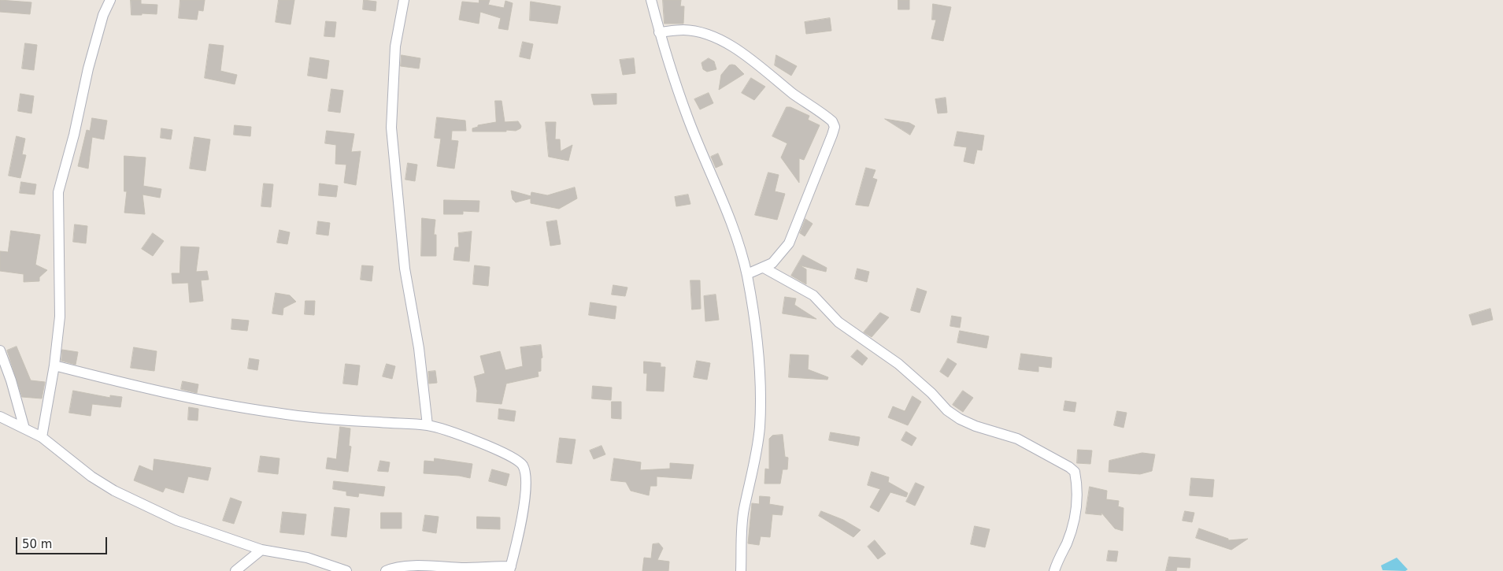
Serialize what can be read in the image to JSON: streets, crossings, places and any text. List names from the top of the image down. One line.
{"scale_bar":"50 m"}
